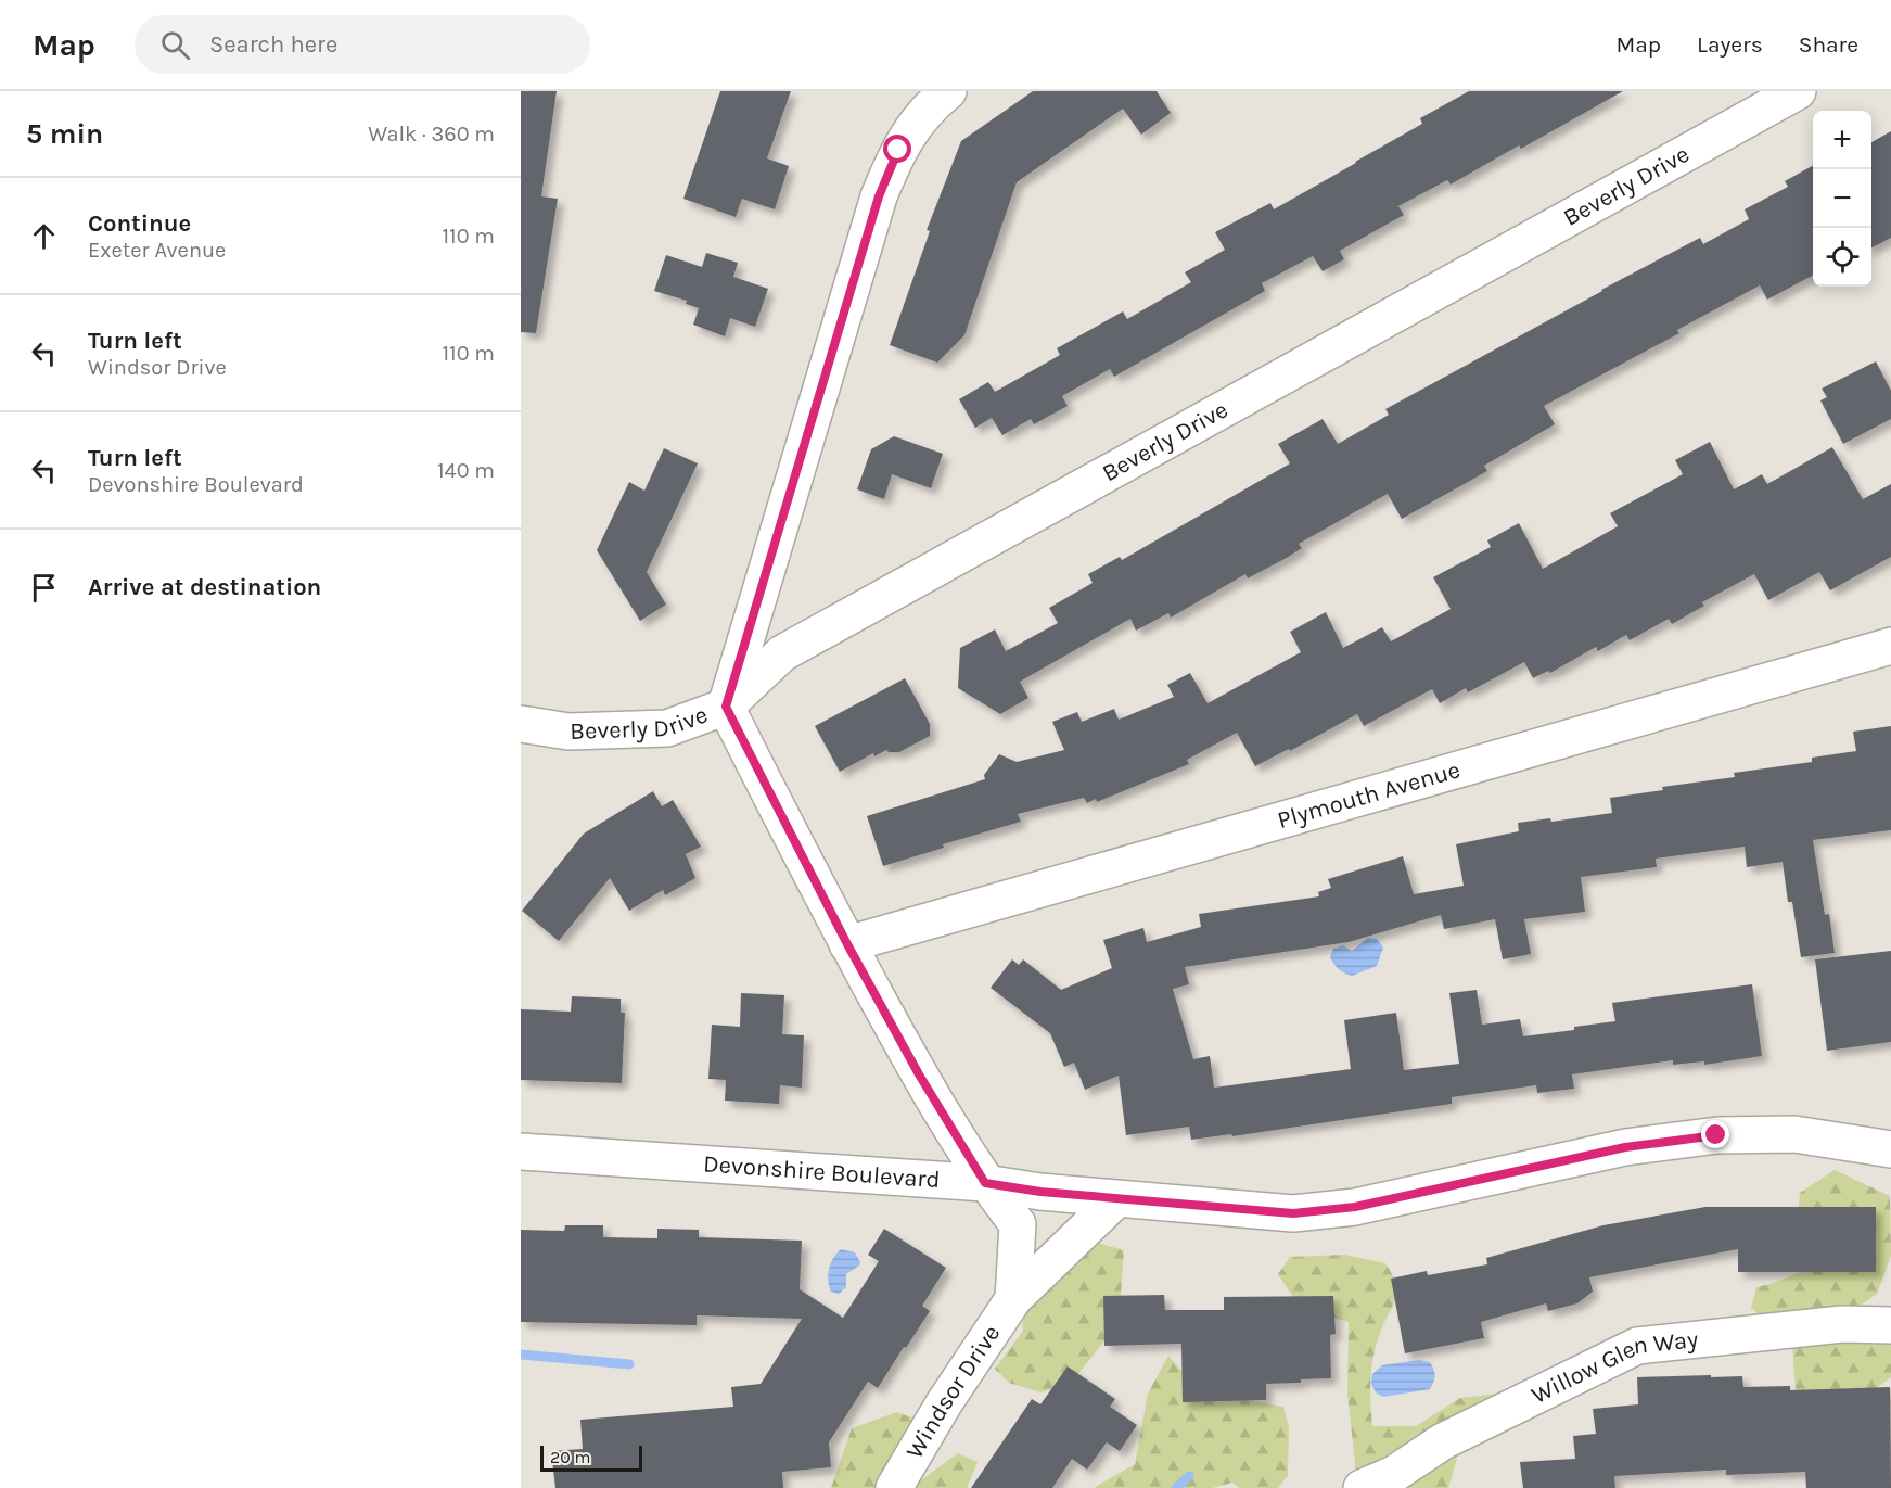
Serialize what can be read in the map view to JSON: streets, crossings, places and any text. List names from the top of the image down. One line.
{"streets":{"street":["Beverly Drive","Plymouth Avenue","Devonshire Boulevard","Willow Glen Way","Windsor Drive"]},"crossings":[["Beverly Drive","Windsor Drive"],["Plymouth Avenue","Windsor Drive"],["Devonshire Boulevard","Windsor Drive"]],"scale_bar":"20 m","page":{"header":"Map","search":"Search here","nav":["Map","Layers","Share"],"heading":["5 min","Walk · 360 m"],"map_buttons":["+","−"],"list":[["Continue","Exeter Avenue","110 m"],["Turn left","Windsor Drive","110 m"],["Turn left","Devonshire Boulevard","140 m"],"Arrive at destination"],"scale":"20 m"}}
